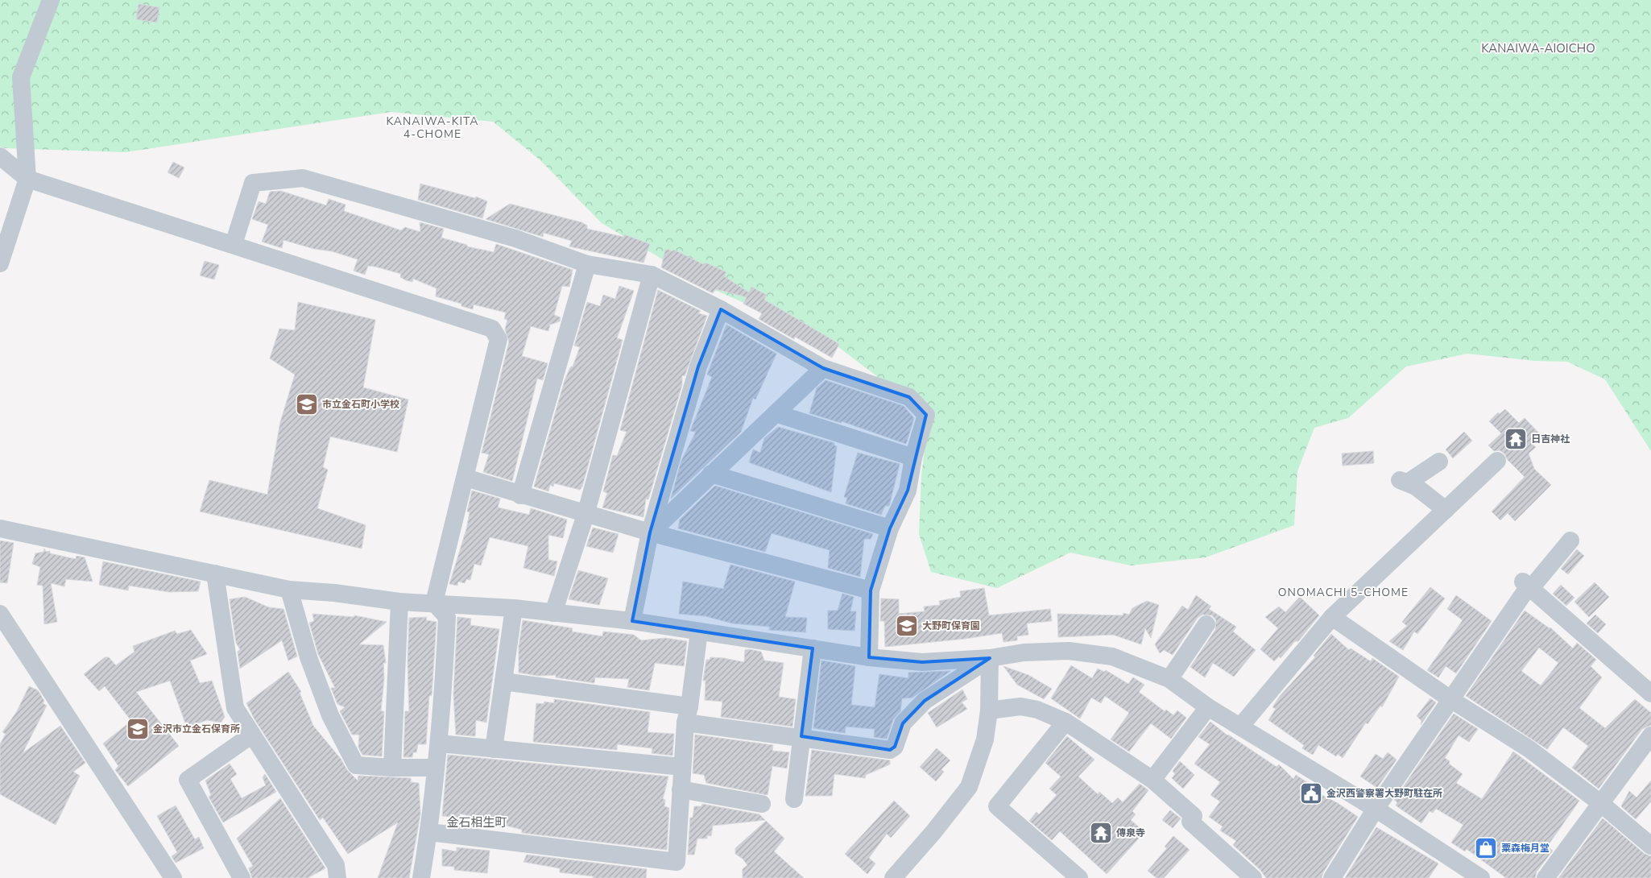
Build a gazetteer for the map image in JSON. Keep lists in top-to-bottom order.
{
  "districts": [
    "KANAIWA-AIOICHO",
    "KANAIWA-KITA 4-CHOME",
    "ONOMACHI 5-CHOME",
    "金石相生町"
  ],
  "places": {
    "school or university": ["市立金石町小学校", "大野町保育園", "金沢市立金石保育所"],
    "temple": ["日吉神社", "傳泉寺"],
    "public building": ["金沢西警察署大野町駐在所"],
    "shop": ["粟森梅月堂"]
  }
}
